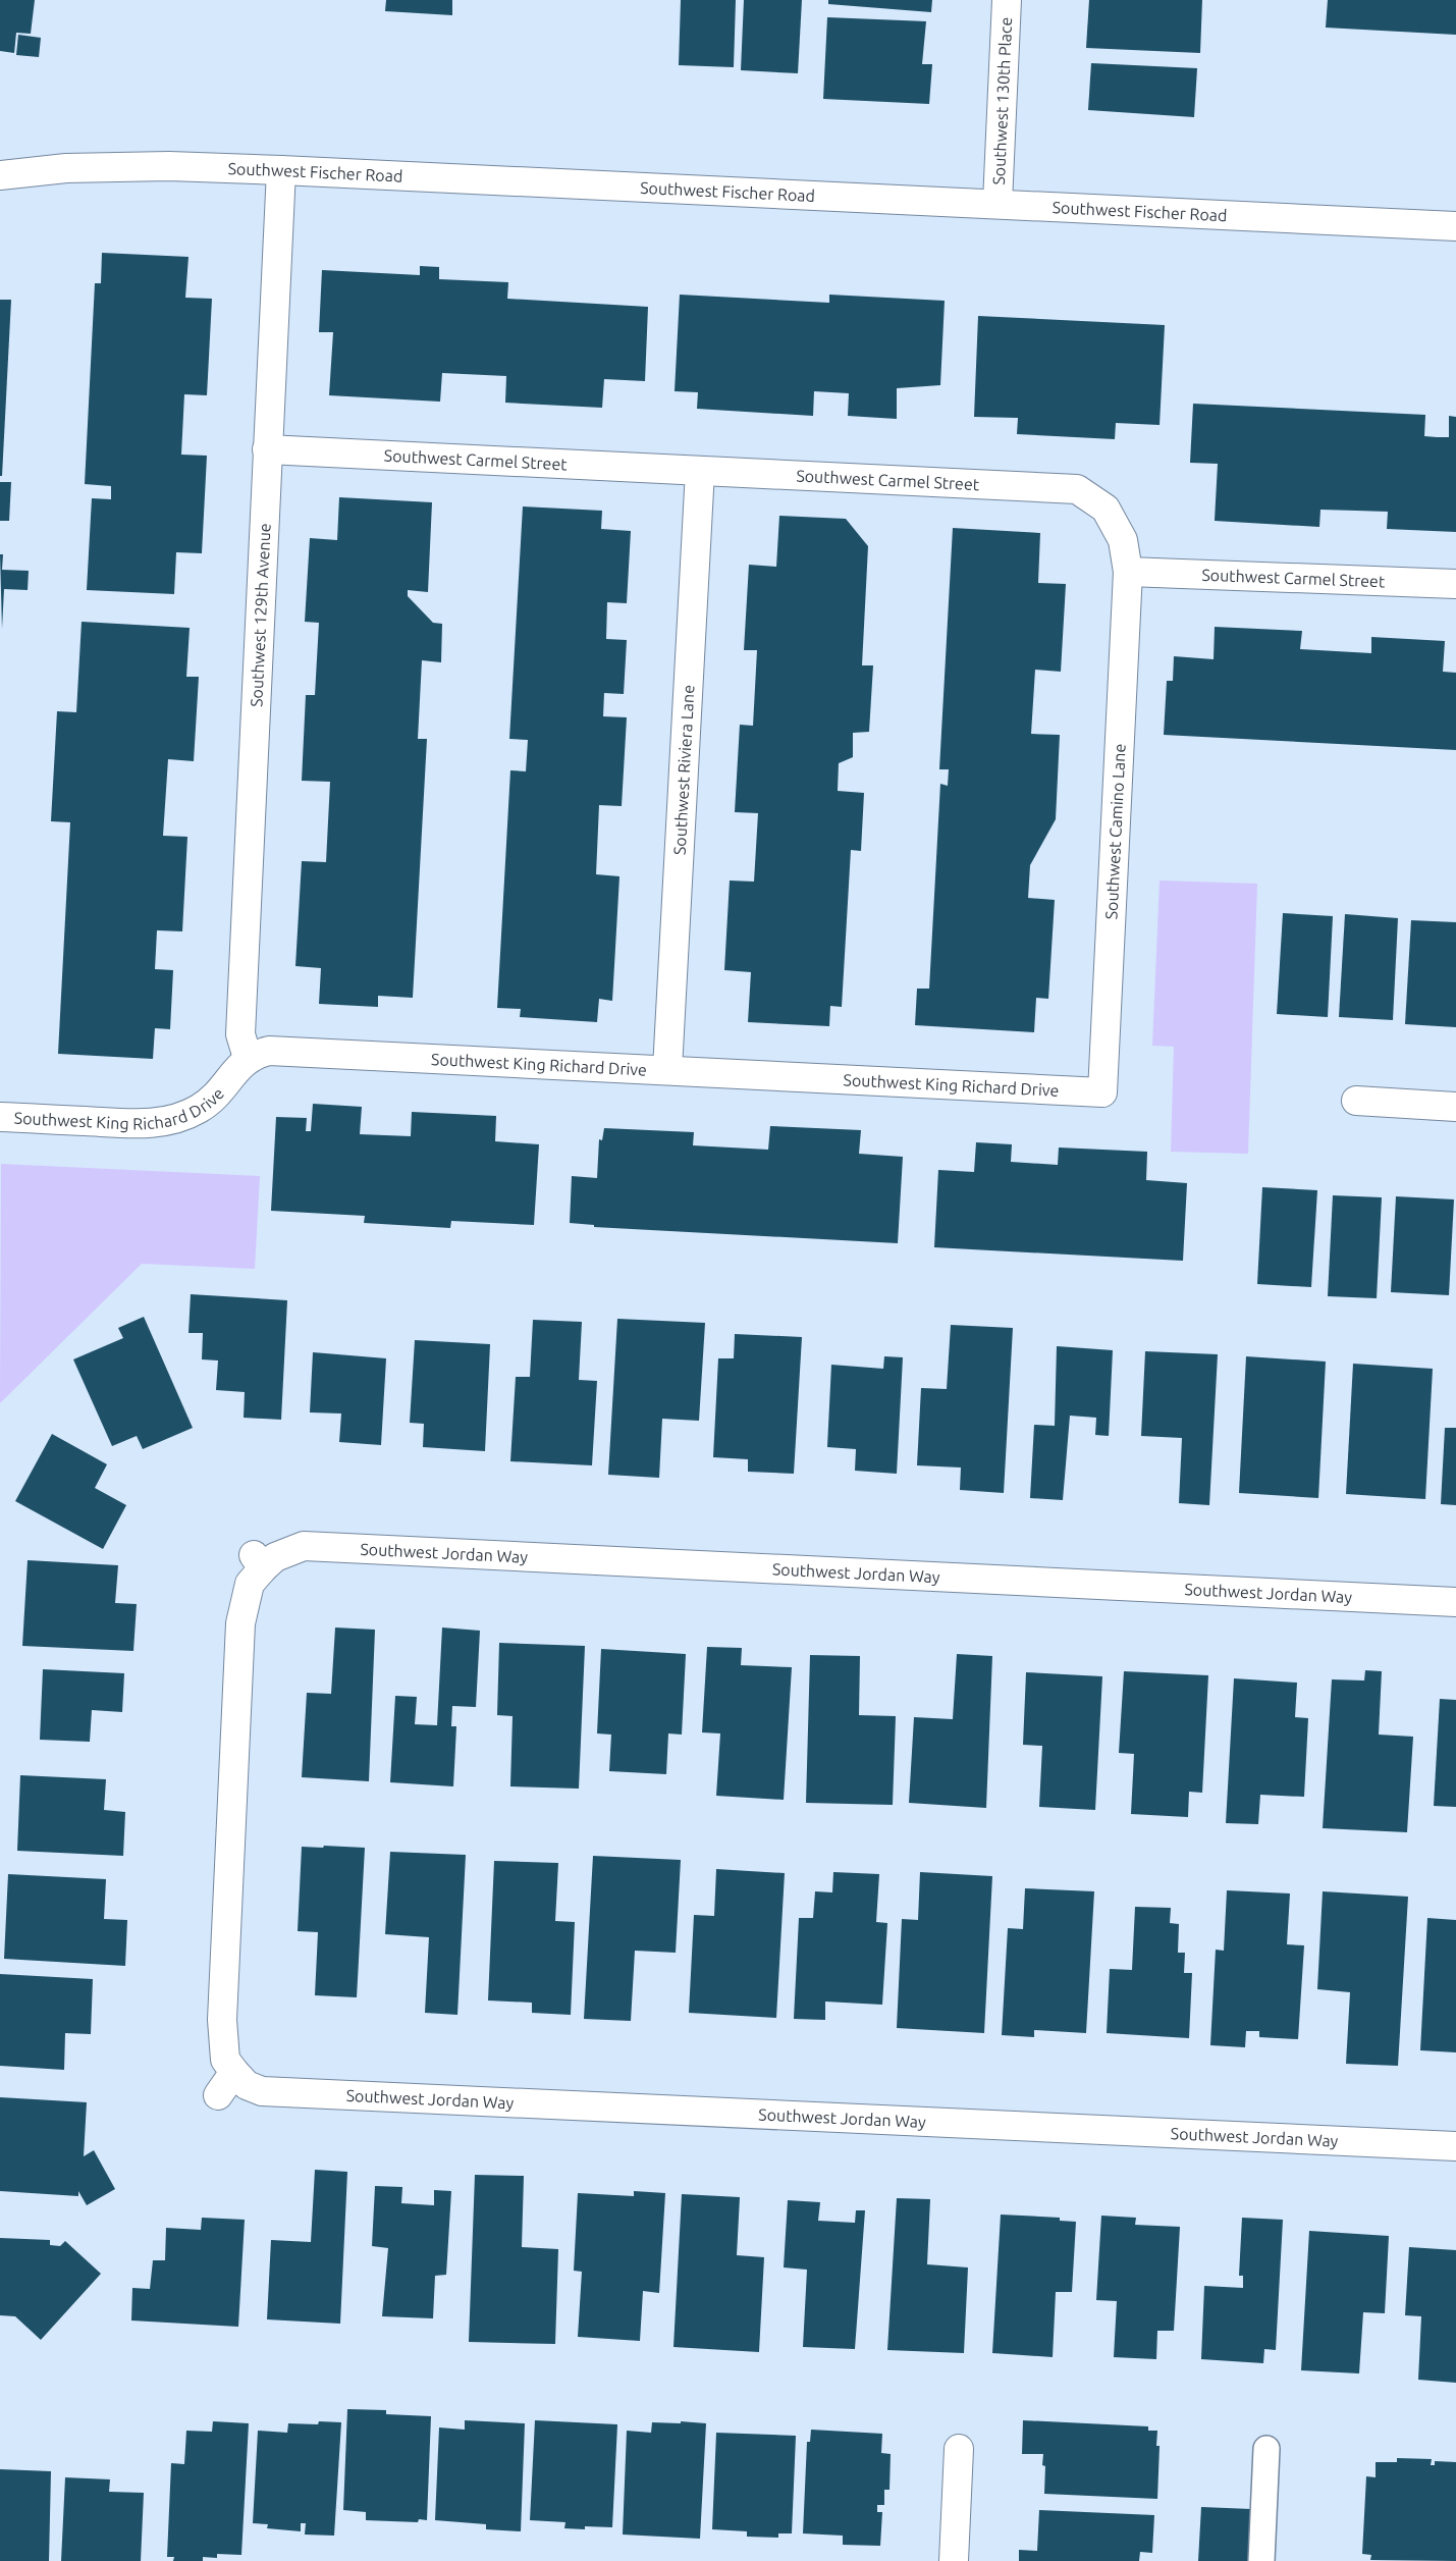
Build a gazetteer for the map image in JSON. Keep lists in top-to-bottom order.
{
  "streets": {
    "street": [
      "Southwest 130th Place",
      "Southwest Fischer Road",
      "Southwest Carmel Street",
      "Southwest 129th Avenue",
      "Southwest Riviera Lane",
      "Southwest Camino Lane",
      "Southwest King Richard Drive",
      "Southwest Jordan Way"
    ]
  },
  "crossings": [
    ["Southwest 130th Place", "Southwest Fischer Road"],
    ["Southwest Fischer Road", "Southwest 129th Avenue"],
    ["Southwest Carmel Street", "Southwest 129th Avenue"],
    ["Southwest Carmel Street", "Southwest Riviera Lane"],
    ["Southwest Carmel Street", "Southwest Camino Lane"],
    ["Southwest 129th Avenue", "Southwest King Richard Drive"],
    ["Southwest Riviera Lane", "Southwest King Richard Drive"],
    ["Southwest Camino Lane", "Southwest King Richard Drive"]
  ]
}
